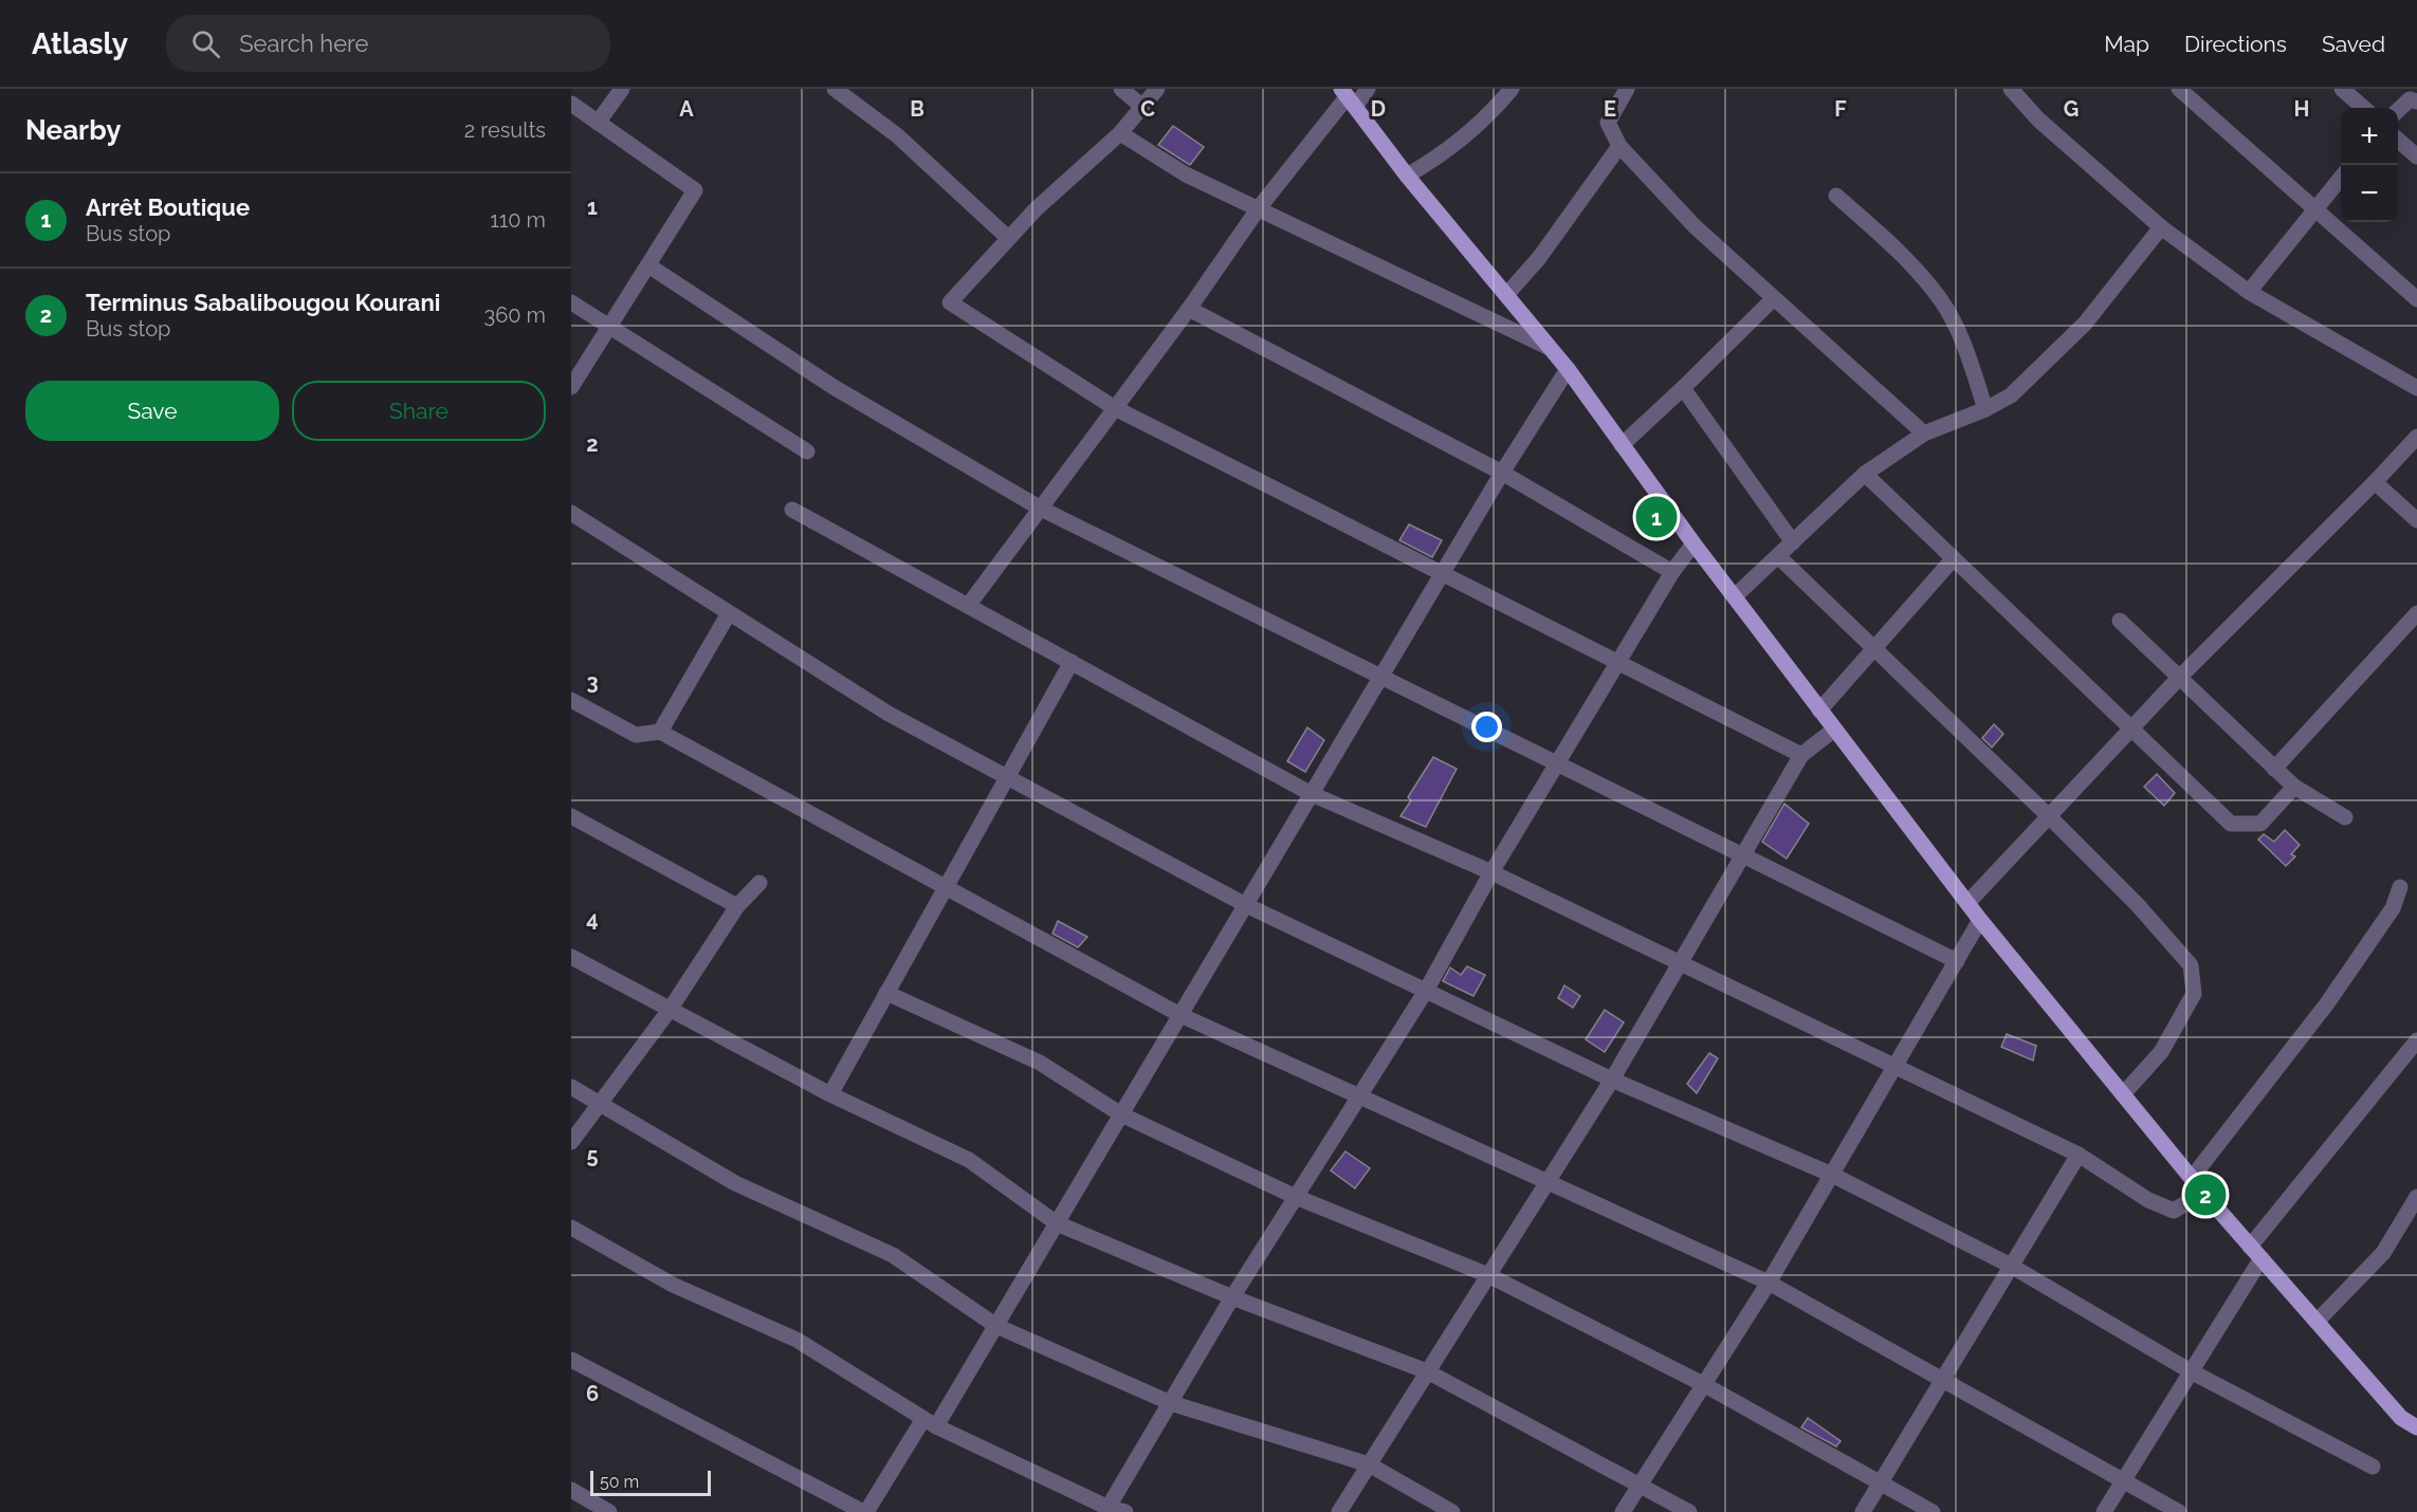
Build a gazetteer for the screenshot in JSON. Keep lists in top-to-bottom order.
{
  "scale_bar": "50 m",
  "page": {
    "header": "Atlasly",
    "search": "Search here",
    "nav": ["Map", "Directions", "Saved"],
    "heading": ["Nearby", "2 results"],
    "map_buttons": ["+", "−"],
    "list": [
      {
        "mark": "1",
        "name": "Arrêt Boutique",
        "note": "Bus stop",
        "value": "110 m"
      },
      {
        "mark": "2",
        "name": "Terminus Sabalibougou Kourani",
        "note": "Bus stop",
        "value": "360 m"
      }
    ],
    "buttons": ["Save", "Share"],
    "pins": ["1", "2"],
    "scale": "50 m"
  },
  "grid": {
    "columns": [
      "A",
      "B",
      "C",
      "D",
      "E",
      "F",
      "G",
      "H"
    ],
    "rows": [
      "1",
      "2",
      "3",
      "4",
      "5",
      "6"
    ]
  }
}
